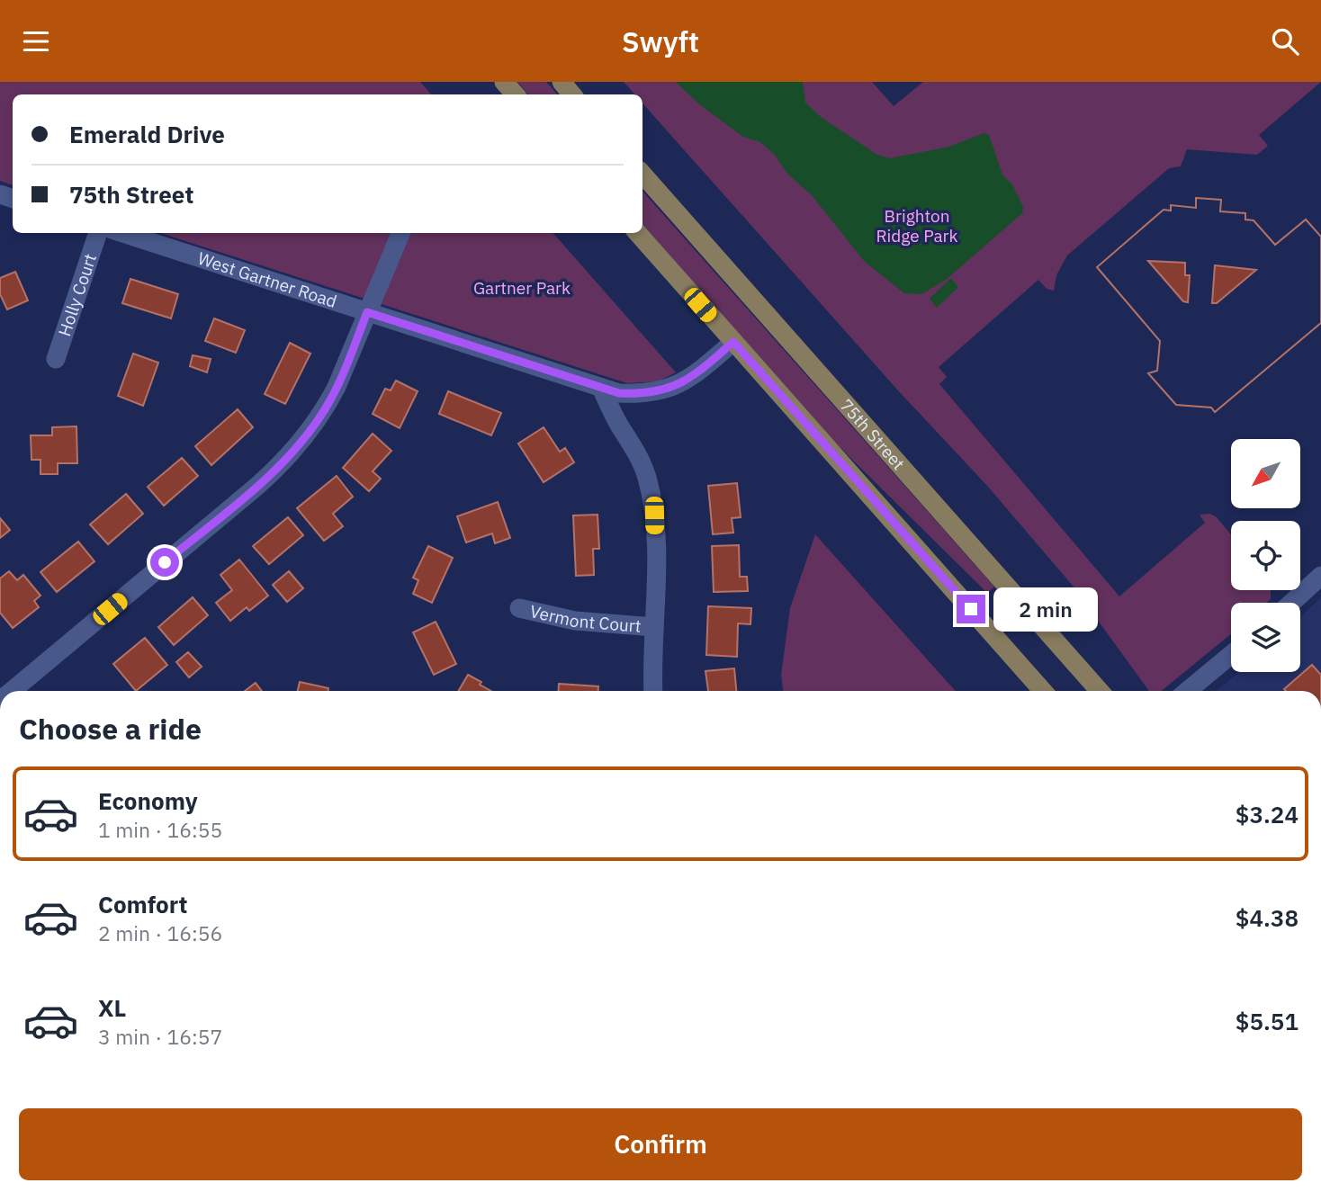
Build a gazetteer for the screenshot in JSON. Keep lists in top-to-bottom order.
{
  "streets": {
    "main road": ["75th Street"],
    "street": ["West Gartner Road", "Holly Court", "Vermont Court"]
  },
  "parks": ["Brighton Ridge Park", "Gartner Park"],
  "north": "bottom left",
  "page": {
    "header": "Swyft",
    "banner": ["Emerald Drive", "75th Street"],
    "bubble": "2 min",
    "heading": "Choose a ride",
    "list": [
      {
        "name": "Economy",
        "note": "1 min · 16:55",
        "value": "$3.24"
      },
      {
        "name": "Comfort",
        "note": "2 min · 16:56",
        "value": "$4.38"
      },
      {
        "name": "XL",
        "note": "3 min · 16:57",
        "value": "$5.51"
      }
    ],
    "buttons": "Confirm"
  }
}
